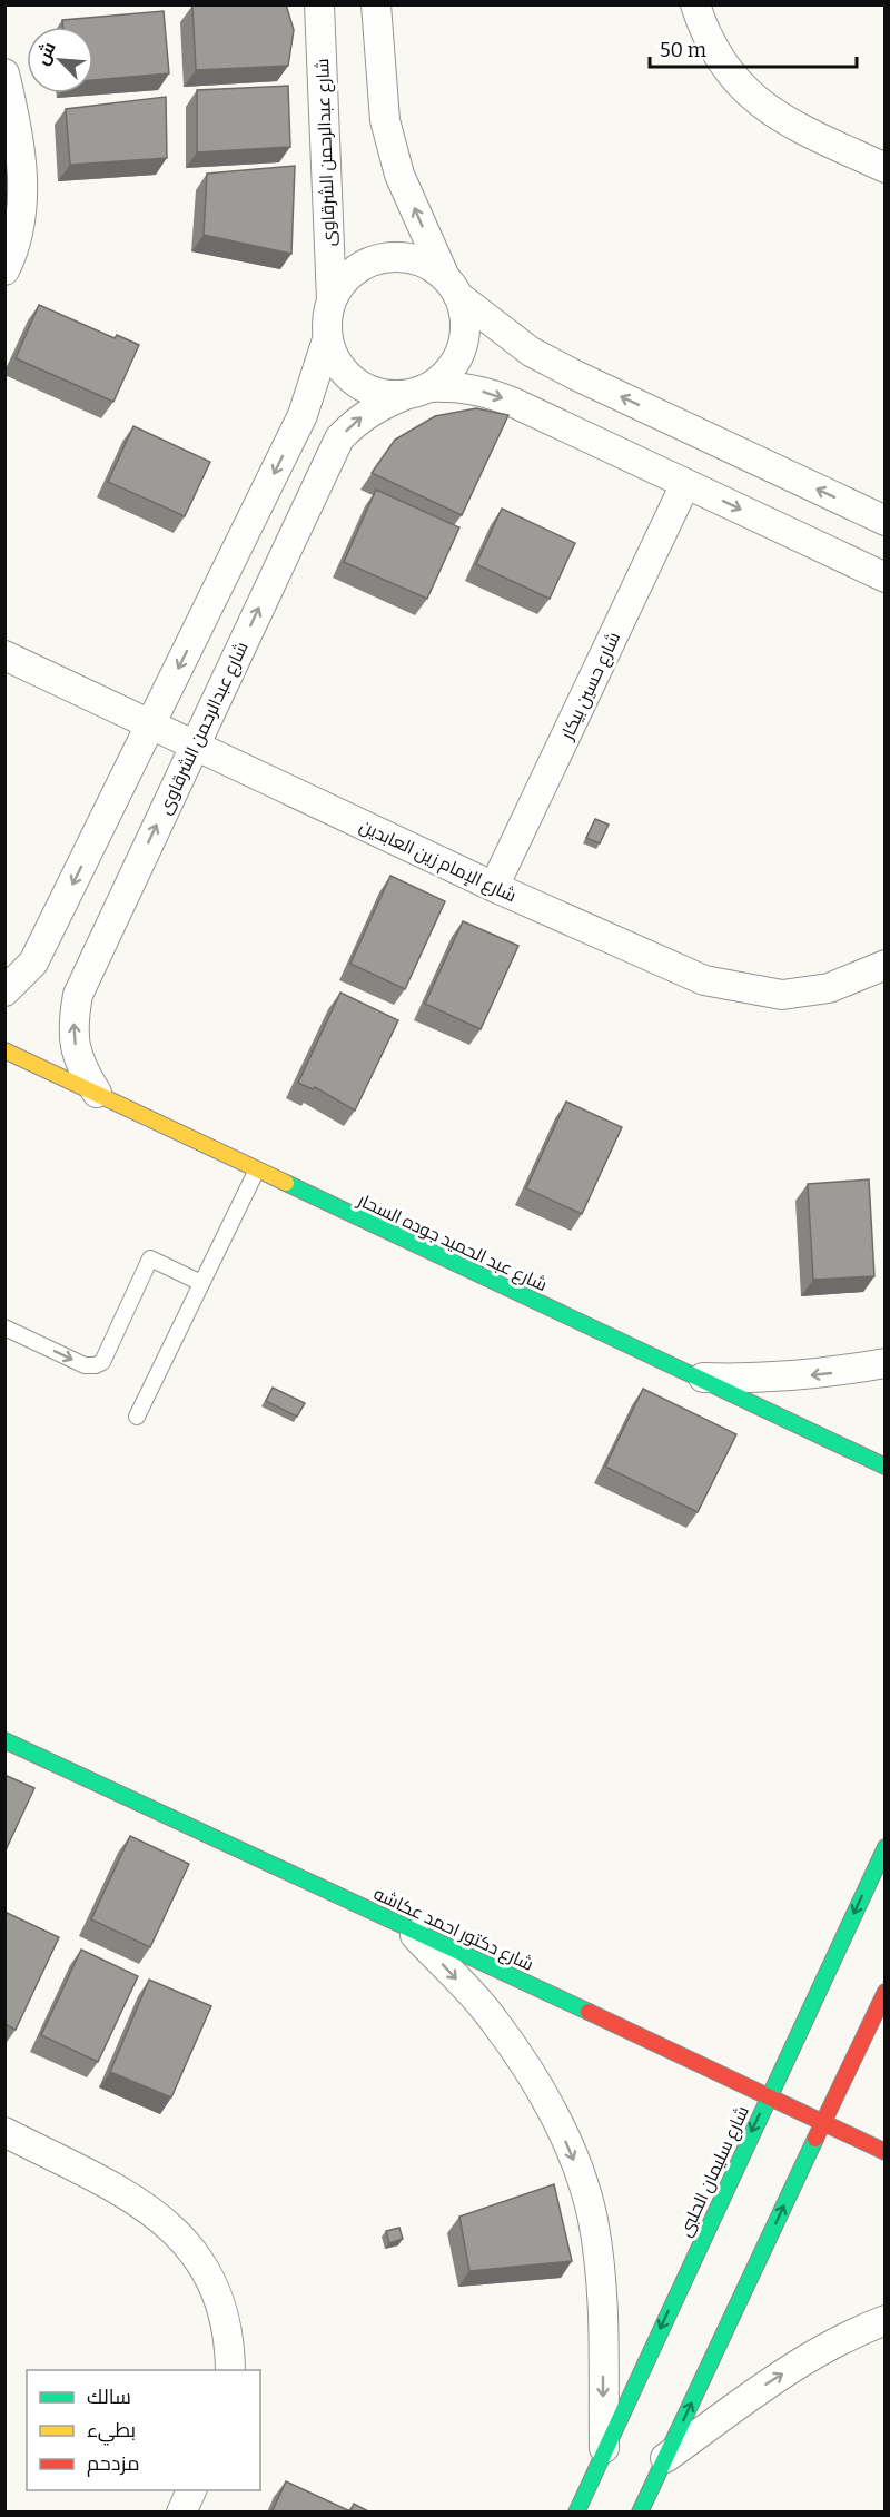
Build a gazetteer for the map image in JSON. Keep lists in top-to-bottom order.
{
  "streets": {
    "street": [
      "شارع عبدالرحمن الشرقاوى",
      "شارع حسين بيكار",
      "شارع الإمام زين العابدين",
      "شارع عبد الحميد جوده السحار",
      "شارع دكتور احمد عكاشه",
      "شارع سليمان الحلبى"
    ]
  },
  "crossings": [
    ["شارع عبدالرحمن الشرقاوى", "شارع الإمام زين العابدين"],
    ["شارع عبدالرحمن الشرقاوى", "شارع عبد الحميد جوده السحار"],
    ["شارع حسين بيكار", "شارع الإمام زين العابدين"],
    ["شارع دكتور احمد عكاشه", "شارع سليمان الحلبى"]
  ],
  "legend": ["سالك", "بطيء", "مزدحم"],
  "scale_bar": "50 m",
  "north": "top left"
}
